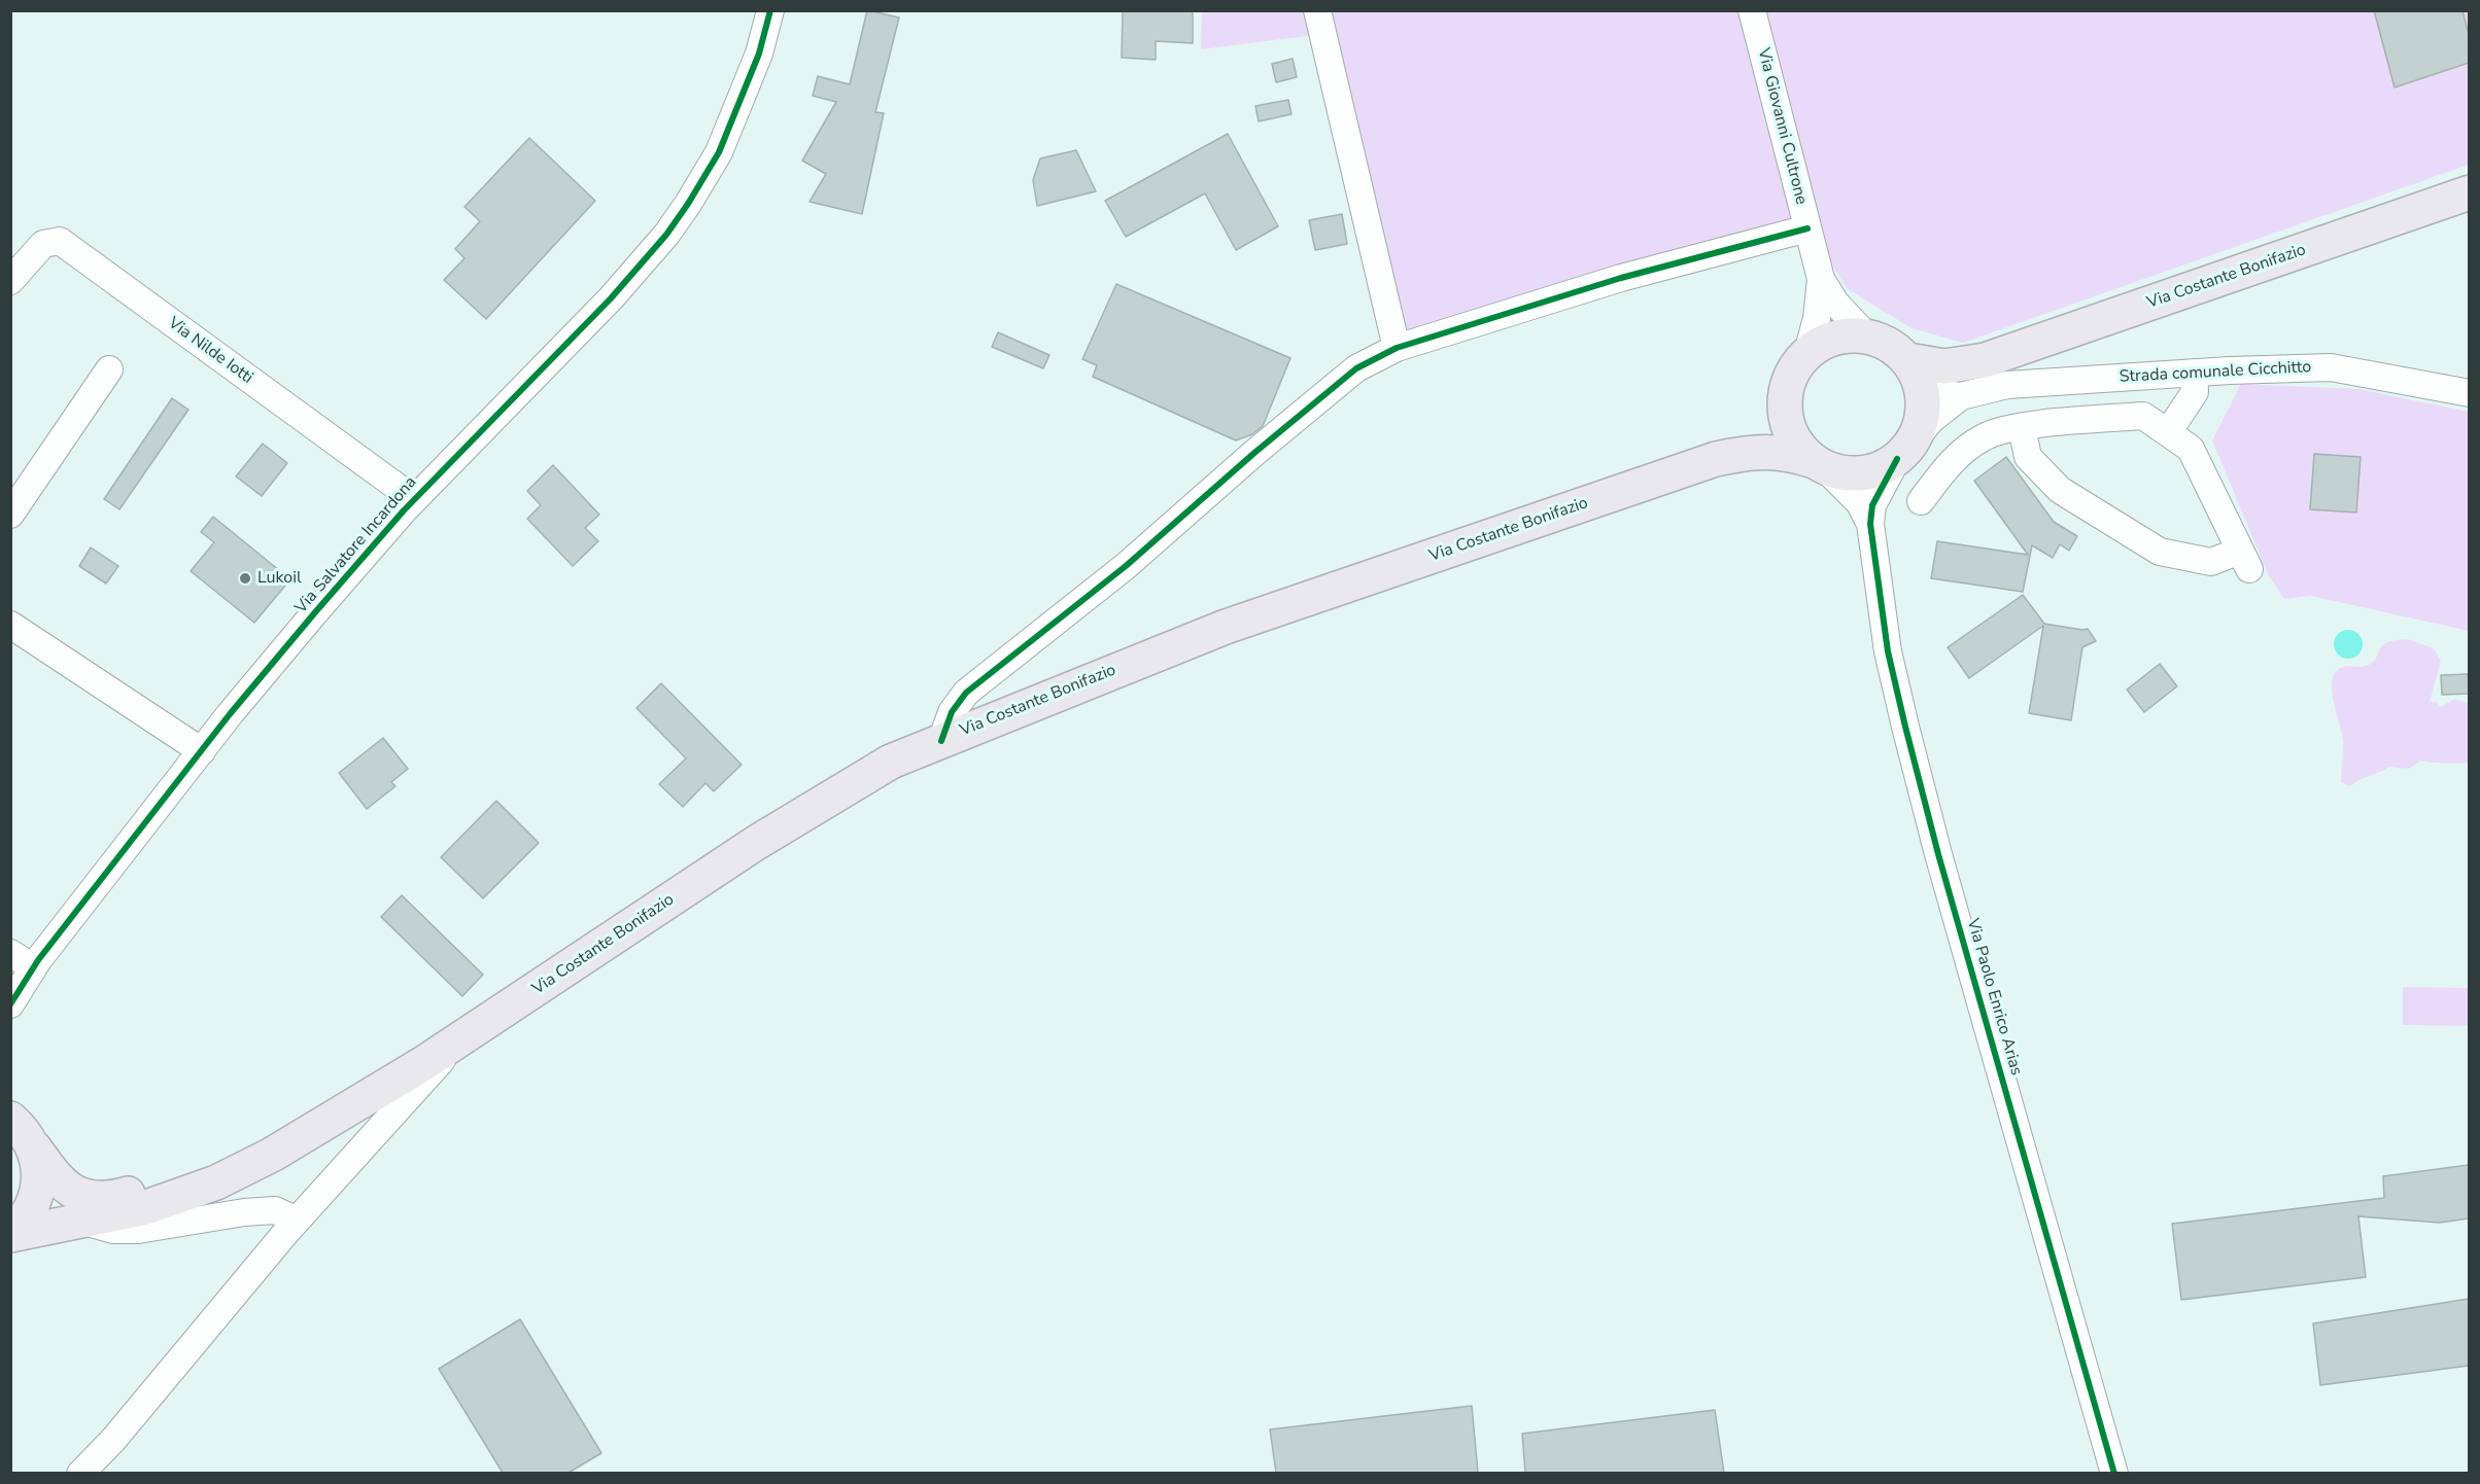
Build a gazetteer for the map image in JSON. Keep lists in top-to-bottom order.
{
  "streets": {
    "main road": ["Via Costante Bonifazio"],
    "street": [
      "Via Giovanni Cultrone",
      "Via Nilde Iotti",
      "Strada comunale Cicchitto",
      "Via Salvatore Incardona",
      "Via Paolo Enrico Arias"
    ]
  },
  "crossings": [
    ["Via Nilde Iotti", "Via Salvatore Incardona"]
  ],
  "places": ["Lukoil"]
}
